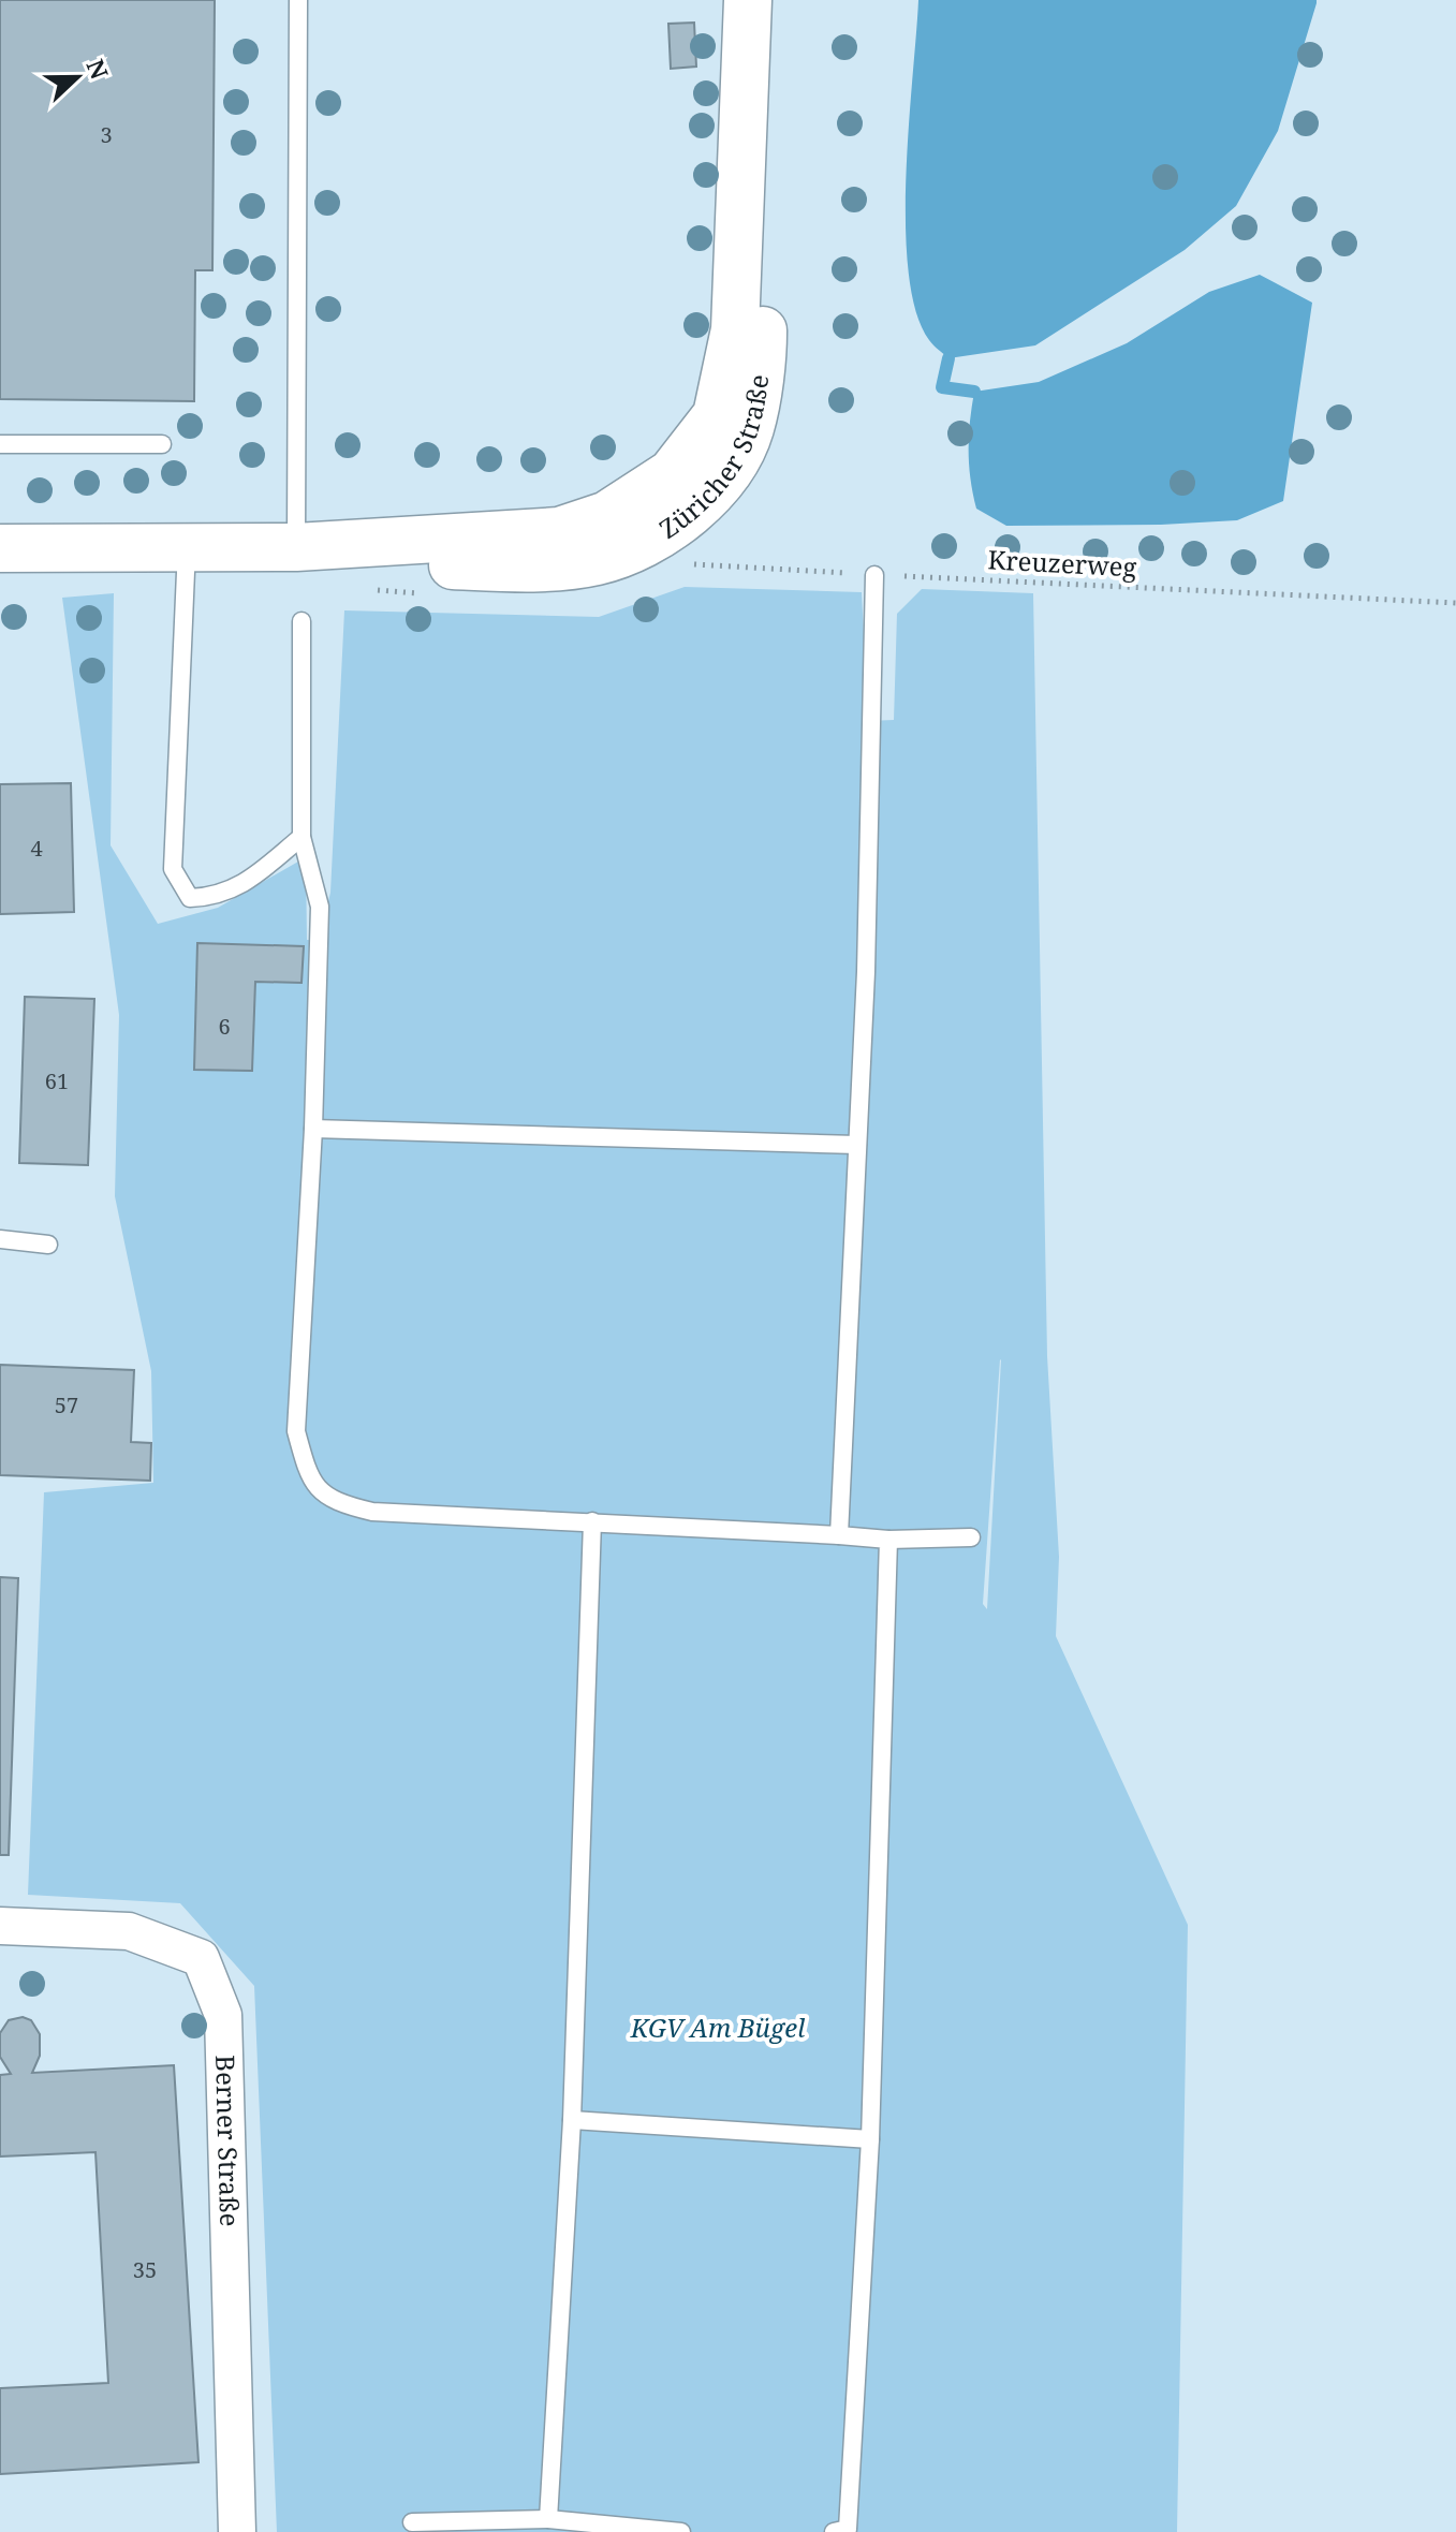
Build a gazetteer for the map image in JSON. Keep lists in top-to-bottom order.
{
  "streets": {
    "street": ["Züricher Straße", "Berner Straße"],
    "path": ["Kreuzerweg"]
  },
  "parks": ["KGV Am Bügel"],
  "house_numbers": [
    "3",
    "4",
    "6",
    "61",
    "57",
    "35"
  ],
  "north": "right"
}
